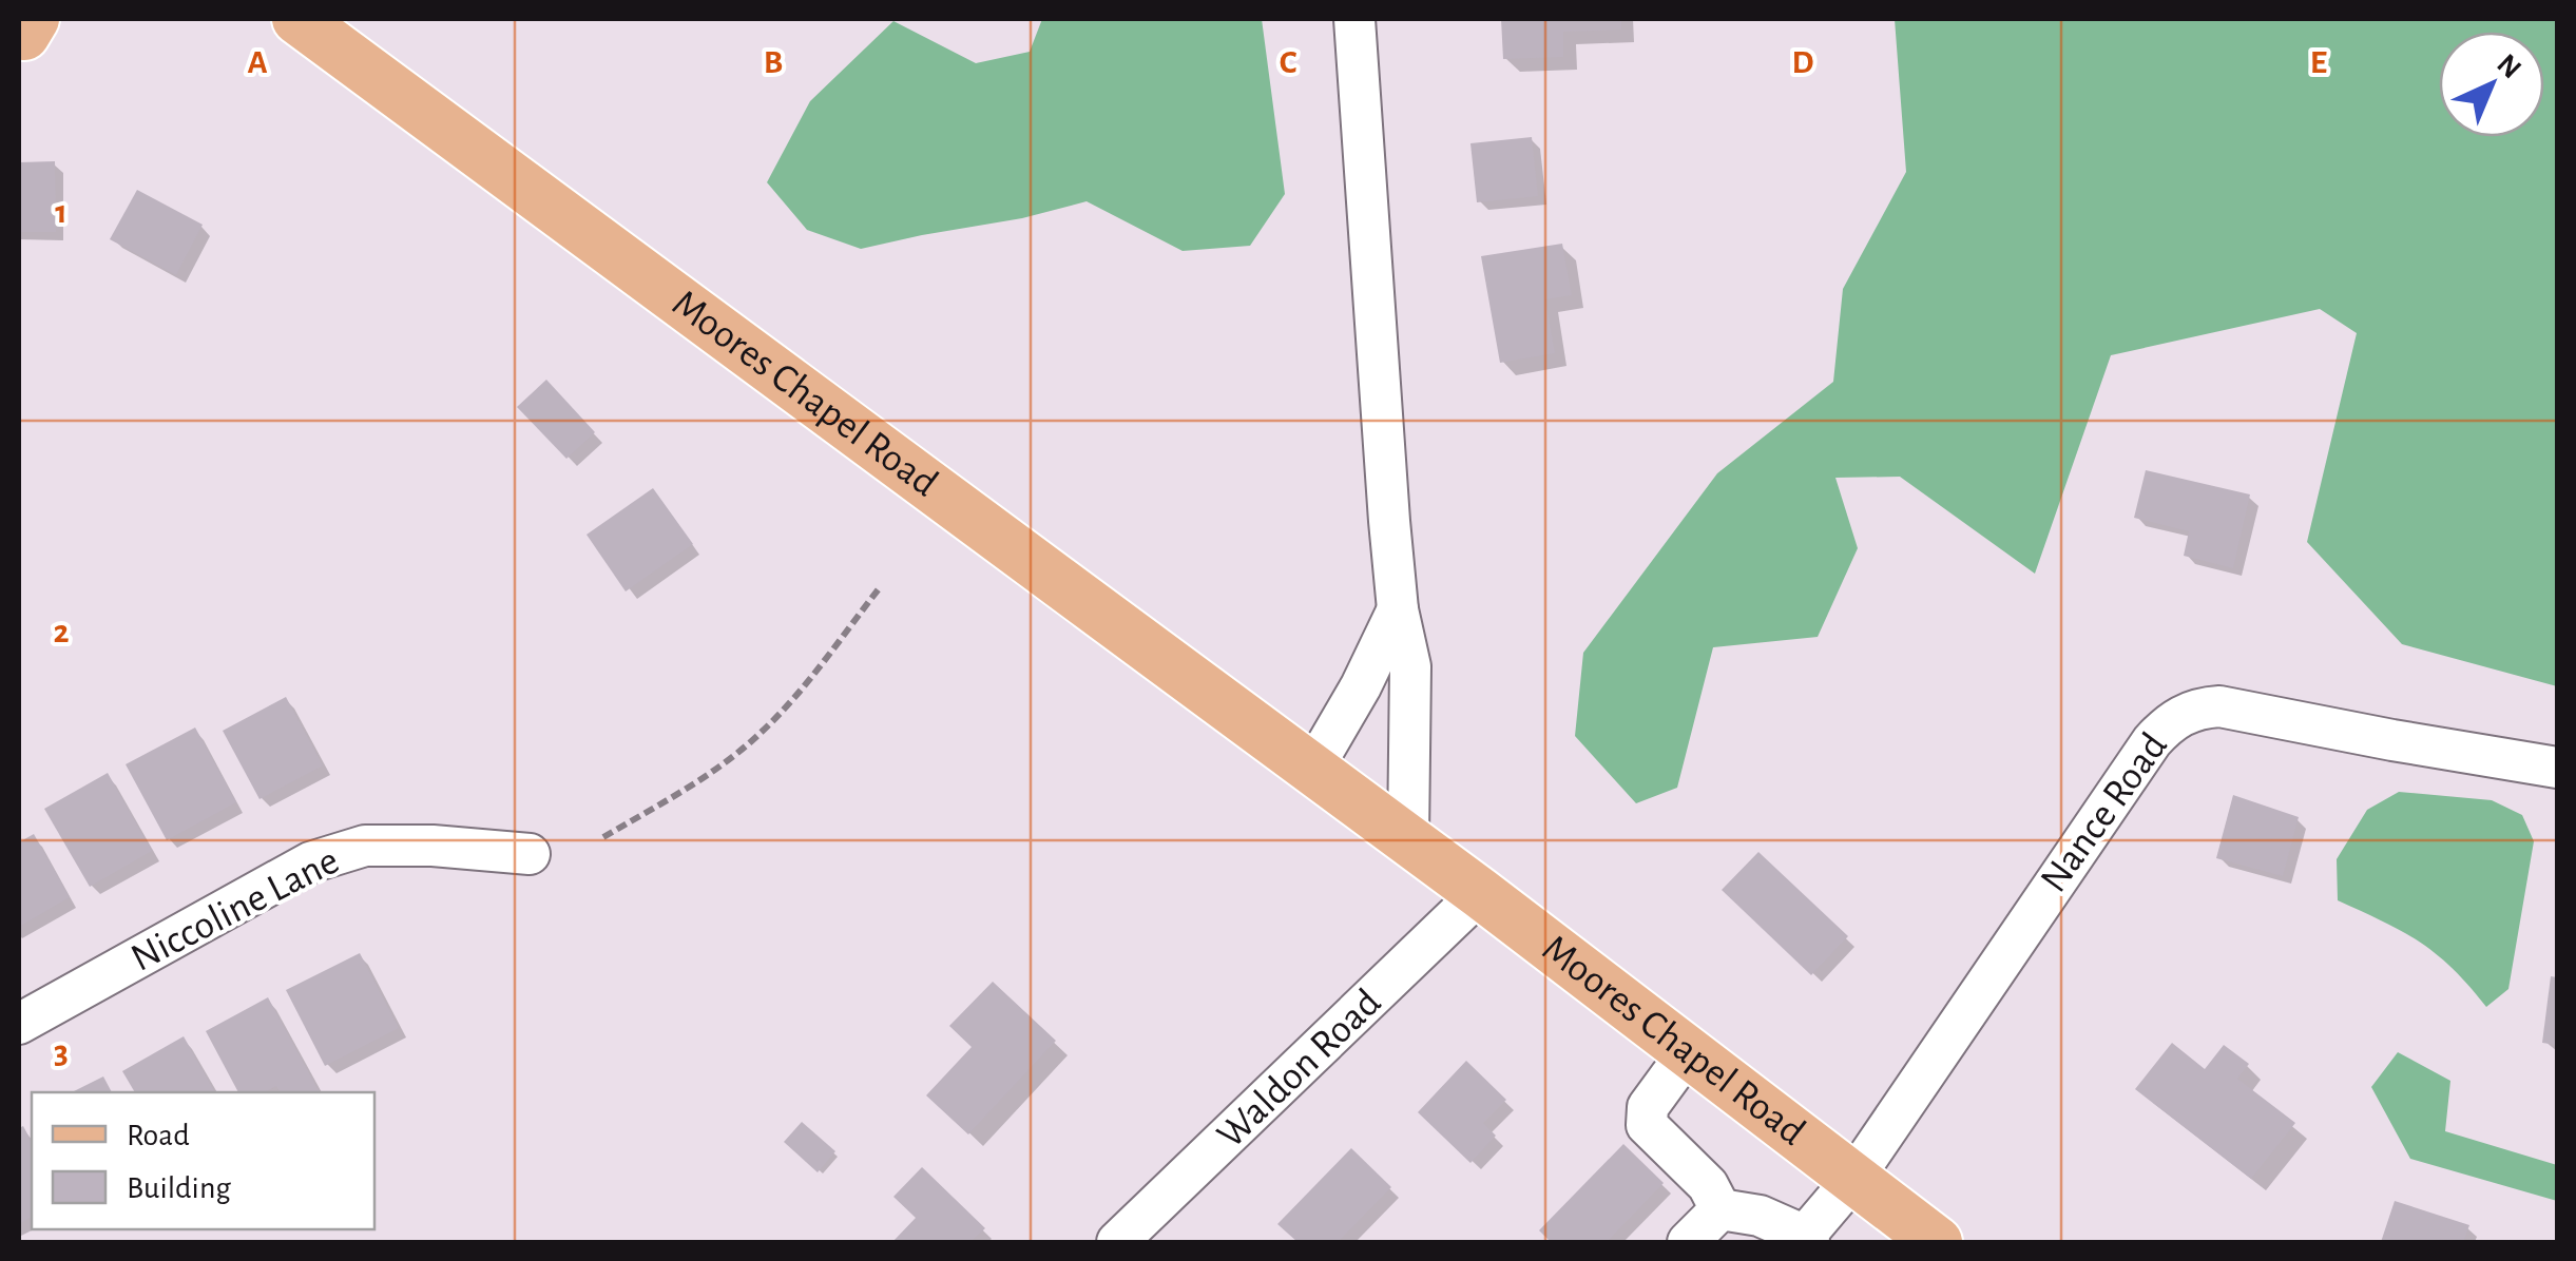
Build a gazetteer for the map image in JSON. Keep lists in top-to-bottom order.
{
  "streets": {
    "main road": ["Moores Chapel Road"],
    "street": ["Nance Road", "Niccoline Lane", "Waldon Road"]
  },
  "crossings": [
    ["Moores Chapel Road", "Nance Road"],
    ["Moores Chapel Road", "Waldon Road"]
  ],
  "legend": ["Road", "Building"],
  "north": "top right",
  "grid": {
    "columns": [
      "A",
      "B",
      "C",
      "D",
      "E"
    ],
    "rows": ["1", "2", "3"]
  }
}
